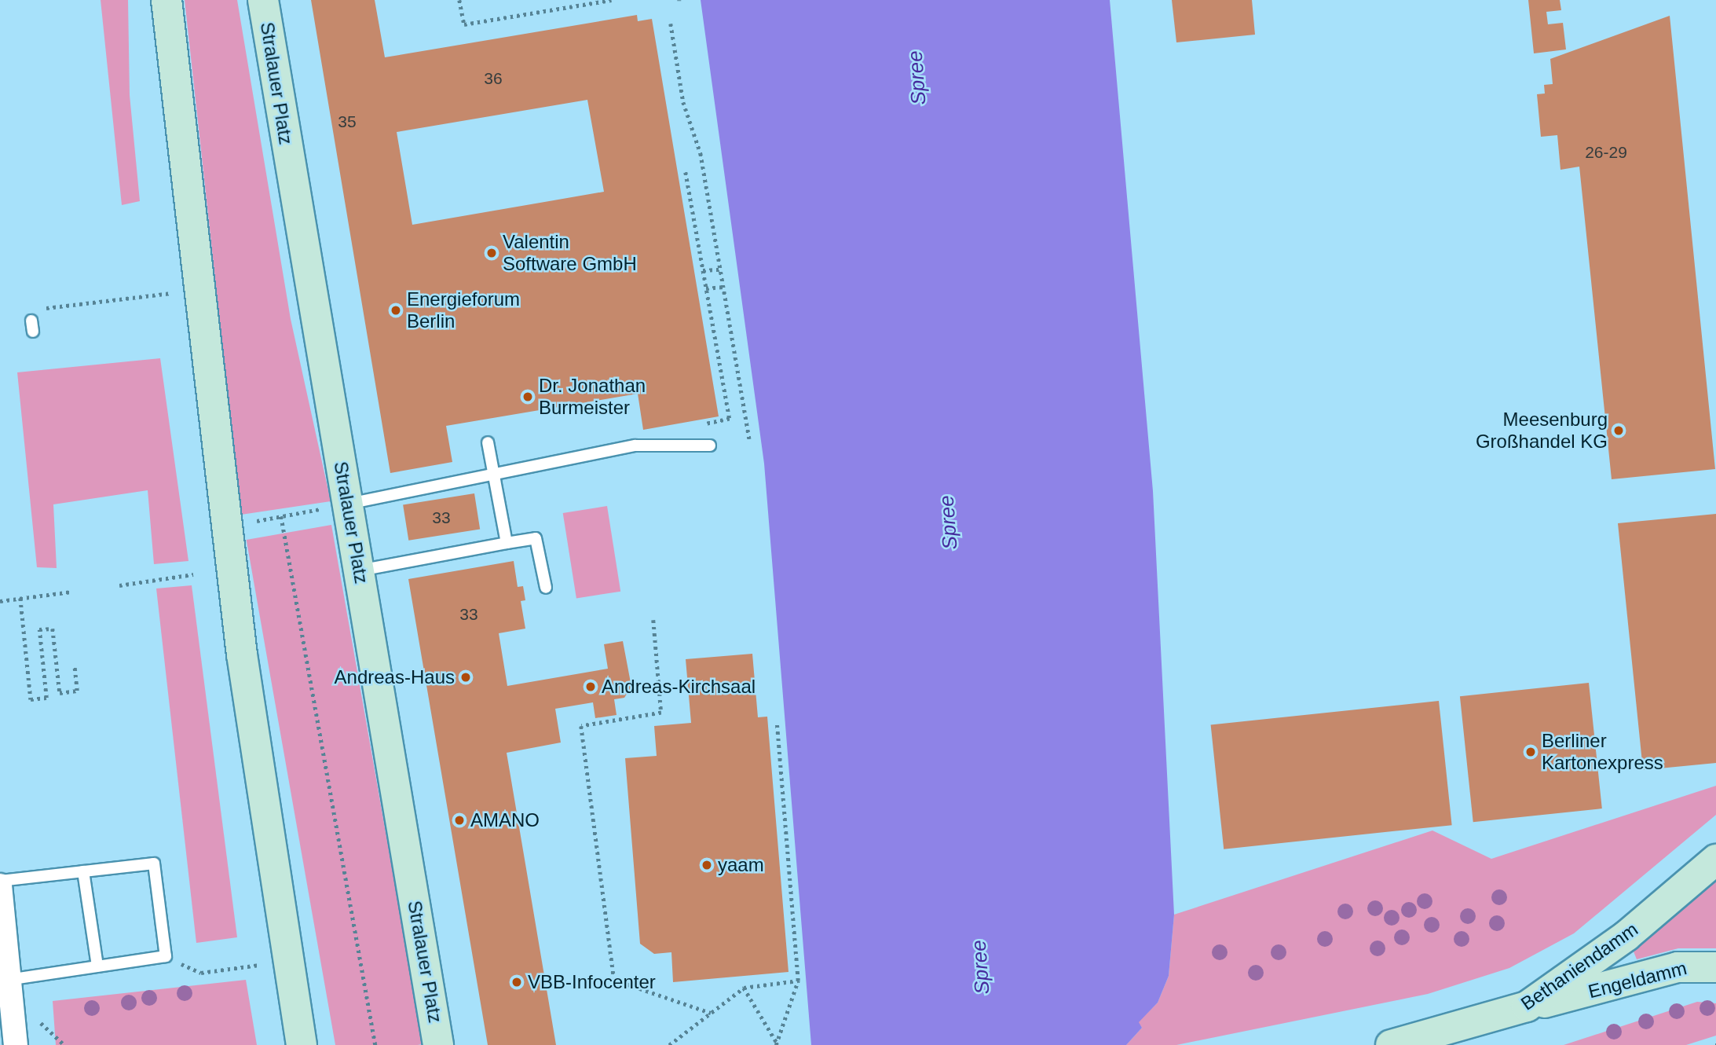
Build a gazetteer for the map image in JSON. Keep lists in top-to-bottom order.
{
  "streets": {
    "main road": ["Stralauer Platz", "Bethaniendamm", "Engeldamm"]
  },
  "crossings": [
    ["Bethaniendamm", "Engeldamm"]
  ],
  "water": ["Spree"],
  "places": [
    "Valentin Software GmbH",
    "Energieforum Berlin",
    "Dr. Jonathan Burmeister",
    "Meesenburg Großhandel KG",
    "Andreas-Haus",
    "Andreas-Kirchsaal",
    "Berliner Kartonexpress",
    "AMANO",
    "yaam",
    "VBB-Infocenter"
  ],
  "house_numbers": [
    "36",
    "35",
    "26-29",
    "33",
    "33"
  ]
}
